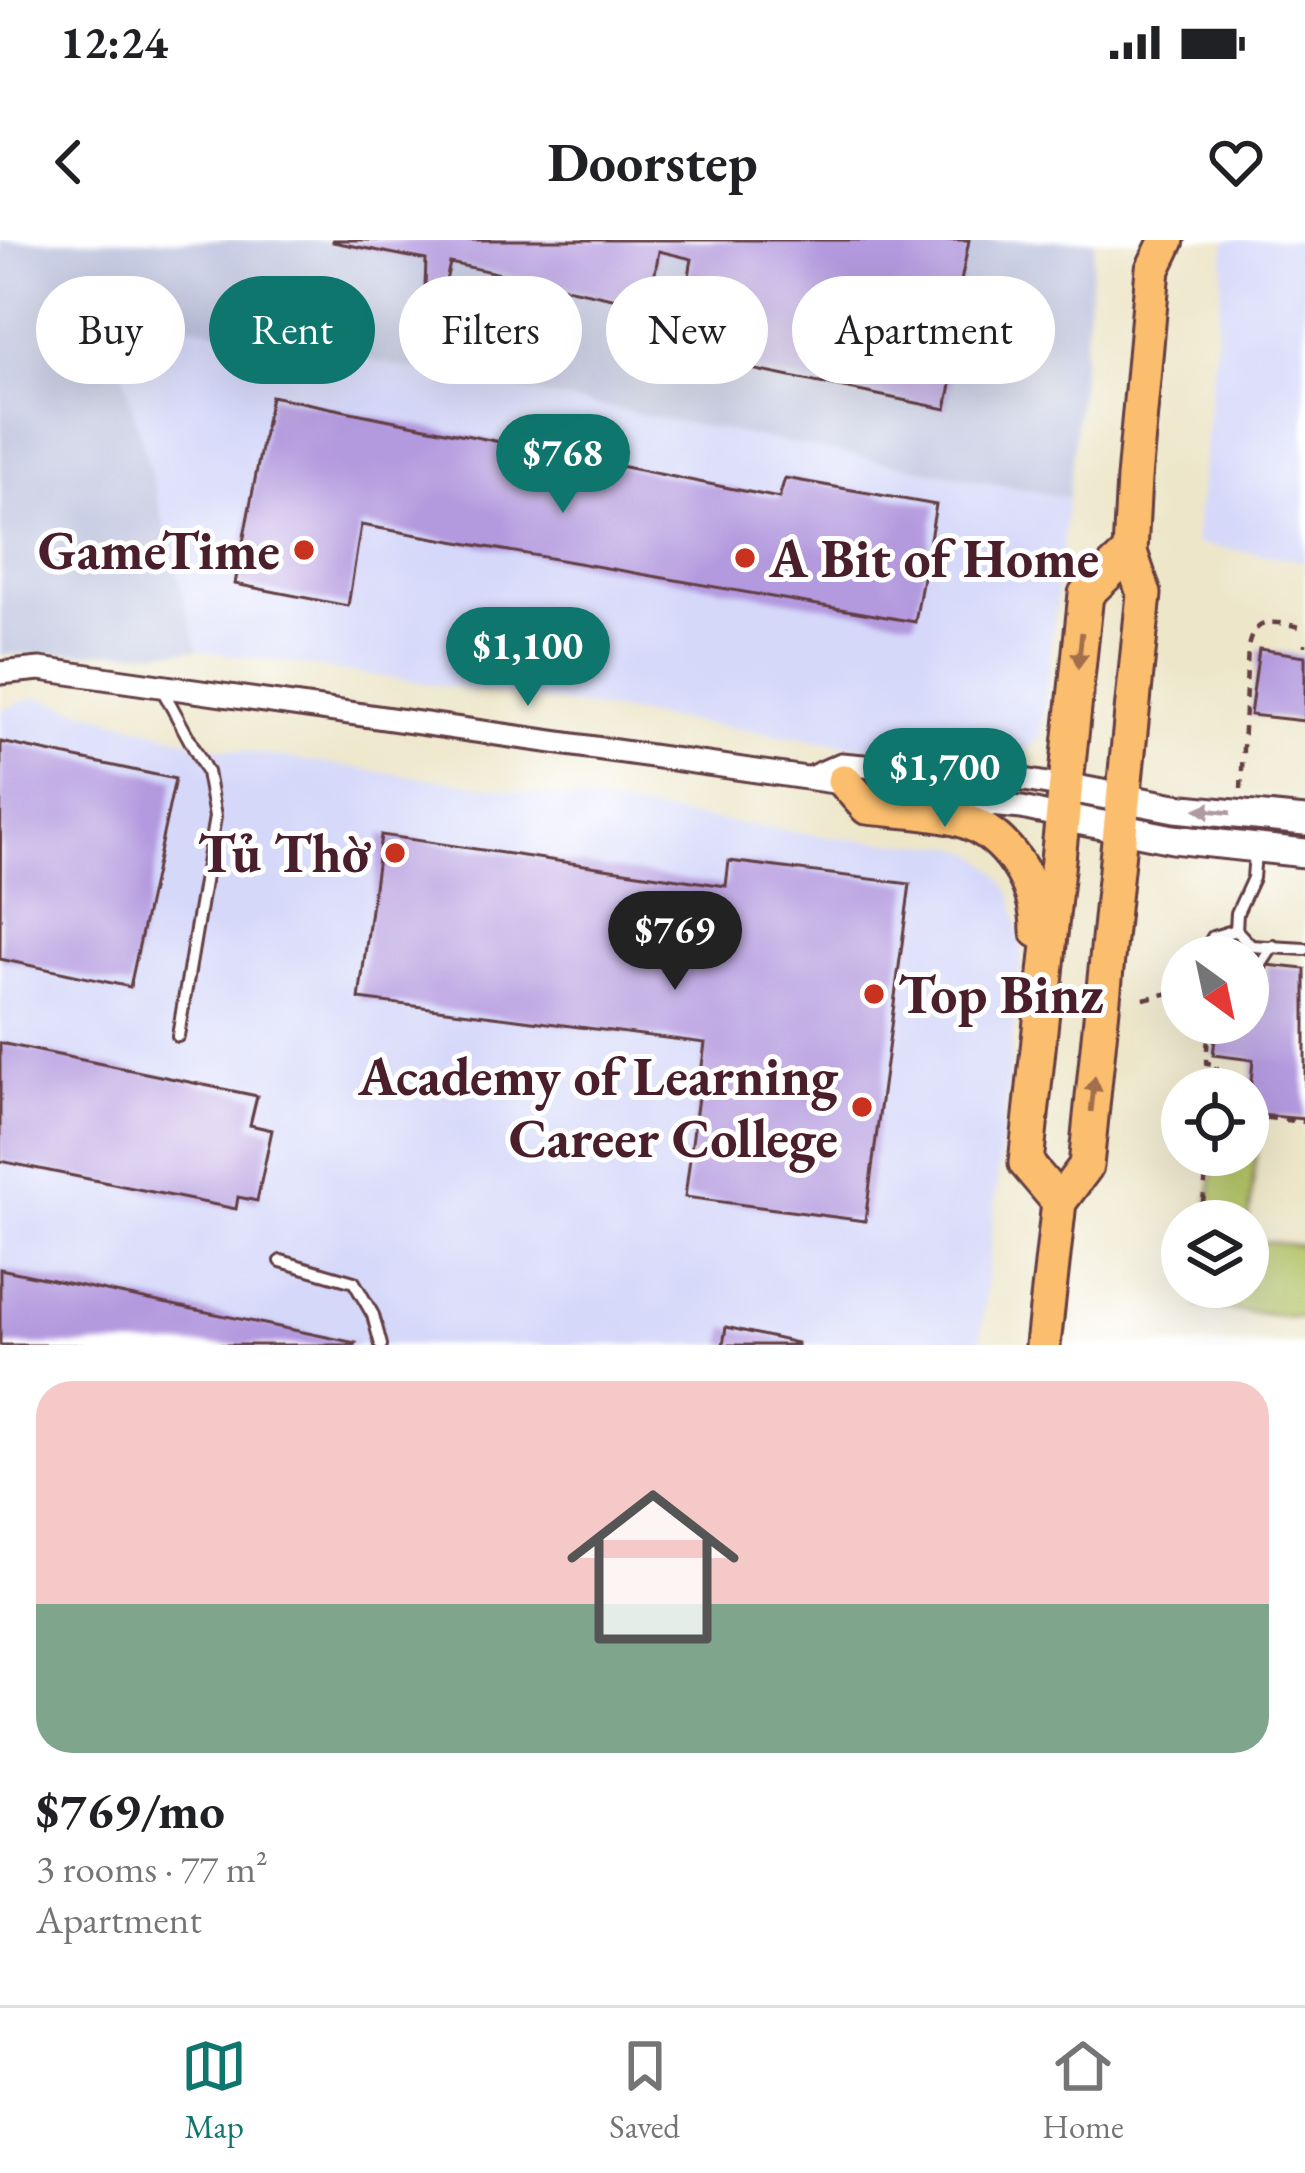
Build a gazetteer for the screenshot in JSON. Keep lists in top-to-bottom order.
{
  "places": [
    "GameTime",
    "A Bit of Home",
    "Tủ Thờ",
    "Top Binz",
    "Academy of Learning Career College"
  ],
  "north": "bottom right",
  "page": {
    "status": "12:24",
    "header": "Doorstep",
    "chip": [
      "Buy",
      "Rent",
      "Filters",
      "New",
      "Apartment"
    ],
    "price": [
      "$768",
      "$1,100",
      "$1,700",
      "$769"
    ],
    "list": [
      {
        "name": "$769/mo",
        "note": "3 rooms · 77 m² · Apartment"
      }
    ],
    "tabs": ["Map", "Saved", "Home"]
  }
}
